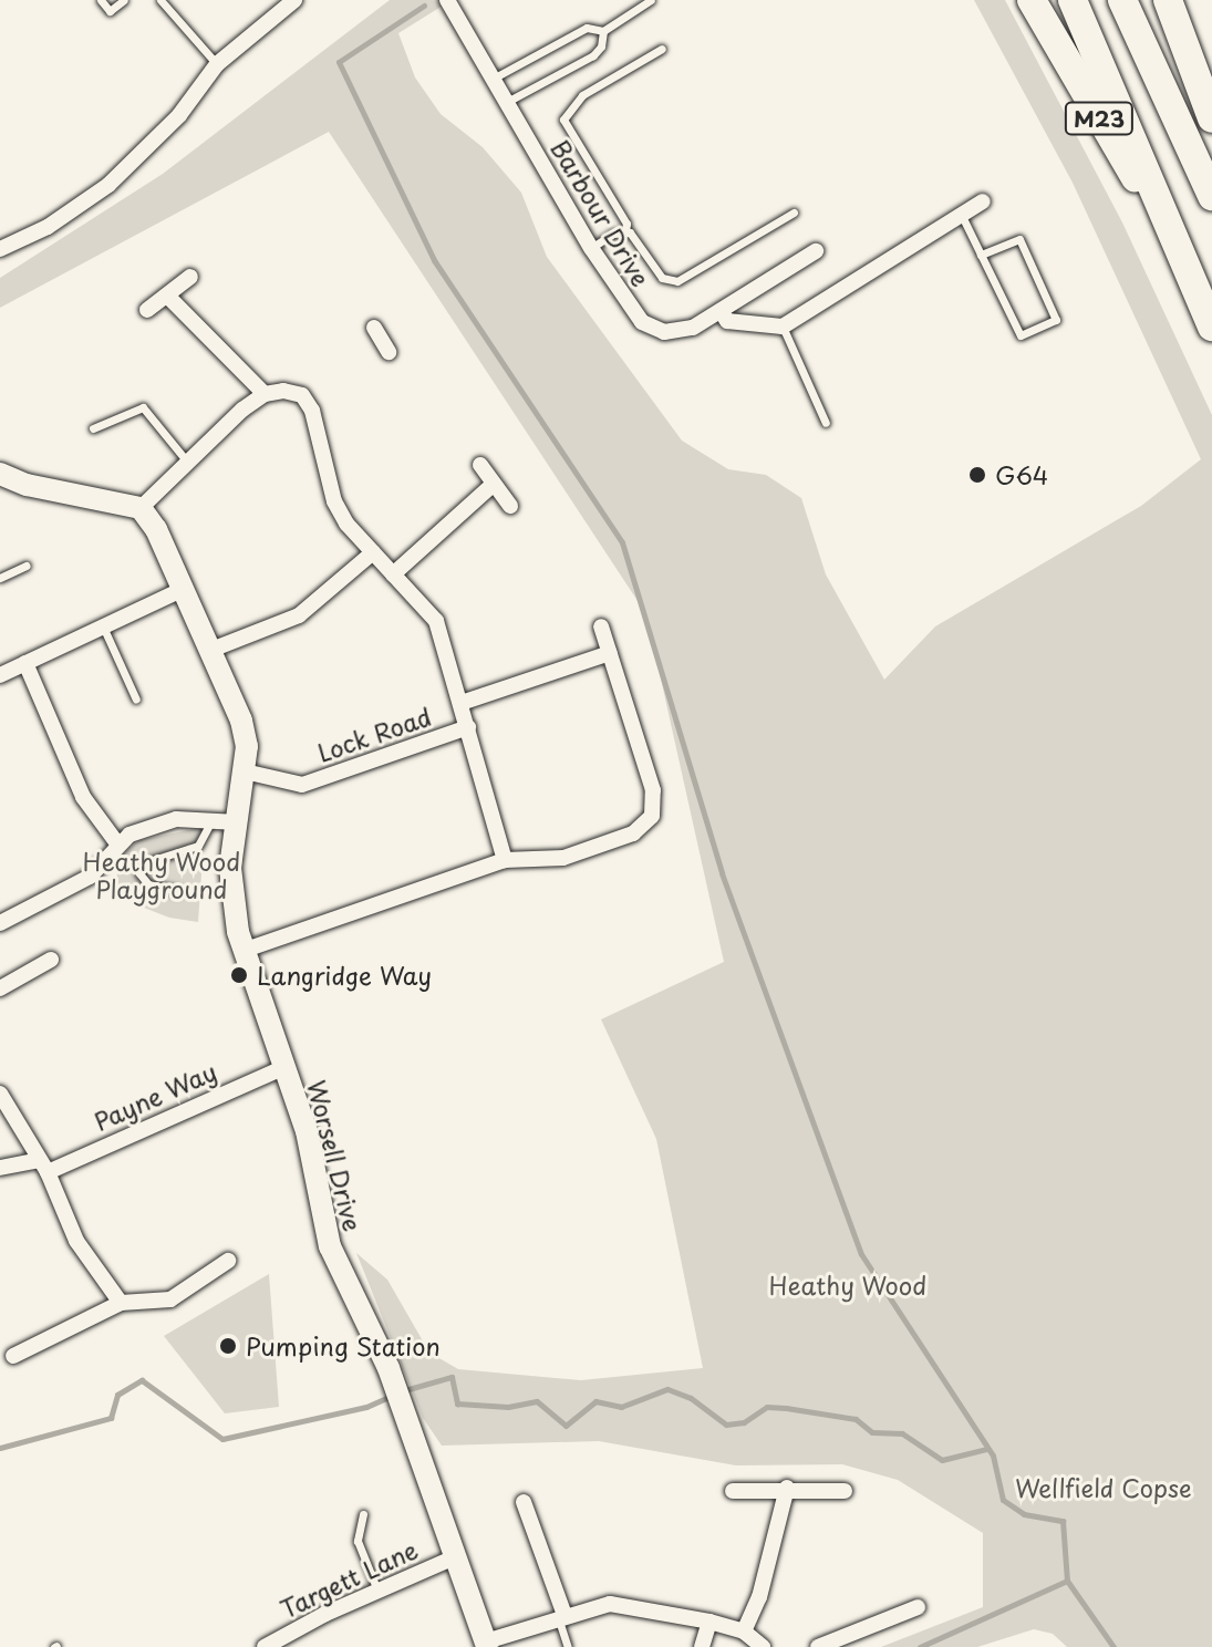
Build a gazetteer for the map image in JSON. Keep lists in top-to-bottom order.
{
  "streets": {
    "highway": ["M23"],
    "street": [
      "Barbour Drive",
      "Lock Road",
      "Payne Way",
      "Worsell Drive",
      "Targett Lane"
    ]
  },
  "crossings": [
    ["Lock Road", "Worsell Drive"],
    ["Payne Way", "Worsell Drive"],
    ["Worsell Drive", "Targett Lane"]
  ],
  "parks": ["Heathy Wood Playground", "Heathy Wood", "Wellfield Copse"],
  "places": ["G64", "Langridge Way", "Pumping Station"]
}
